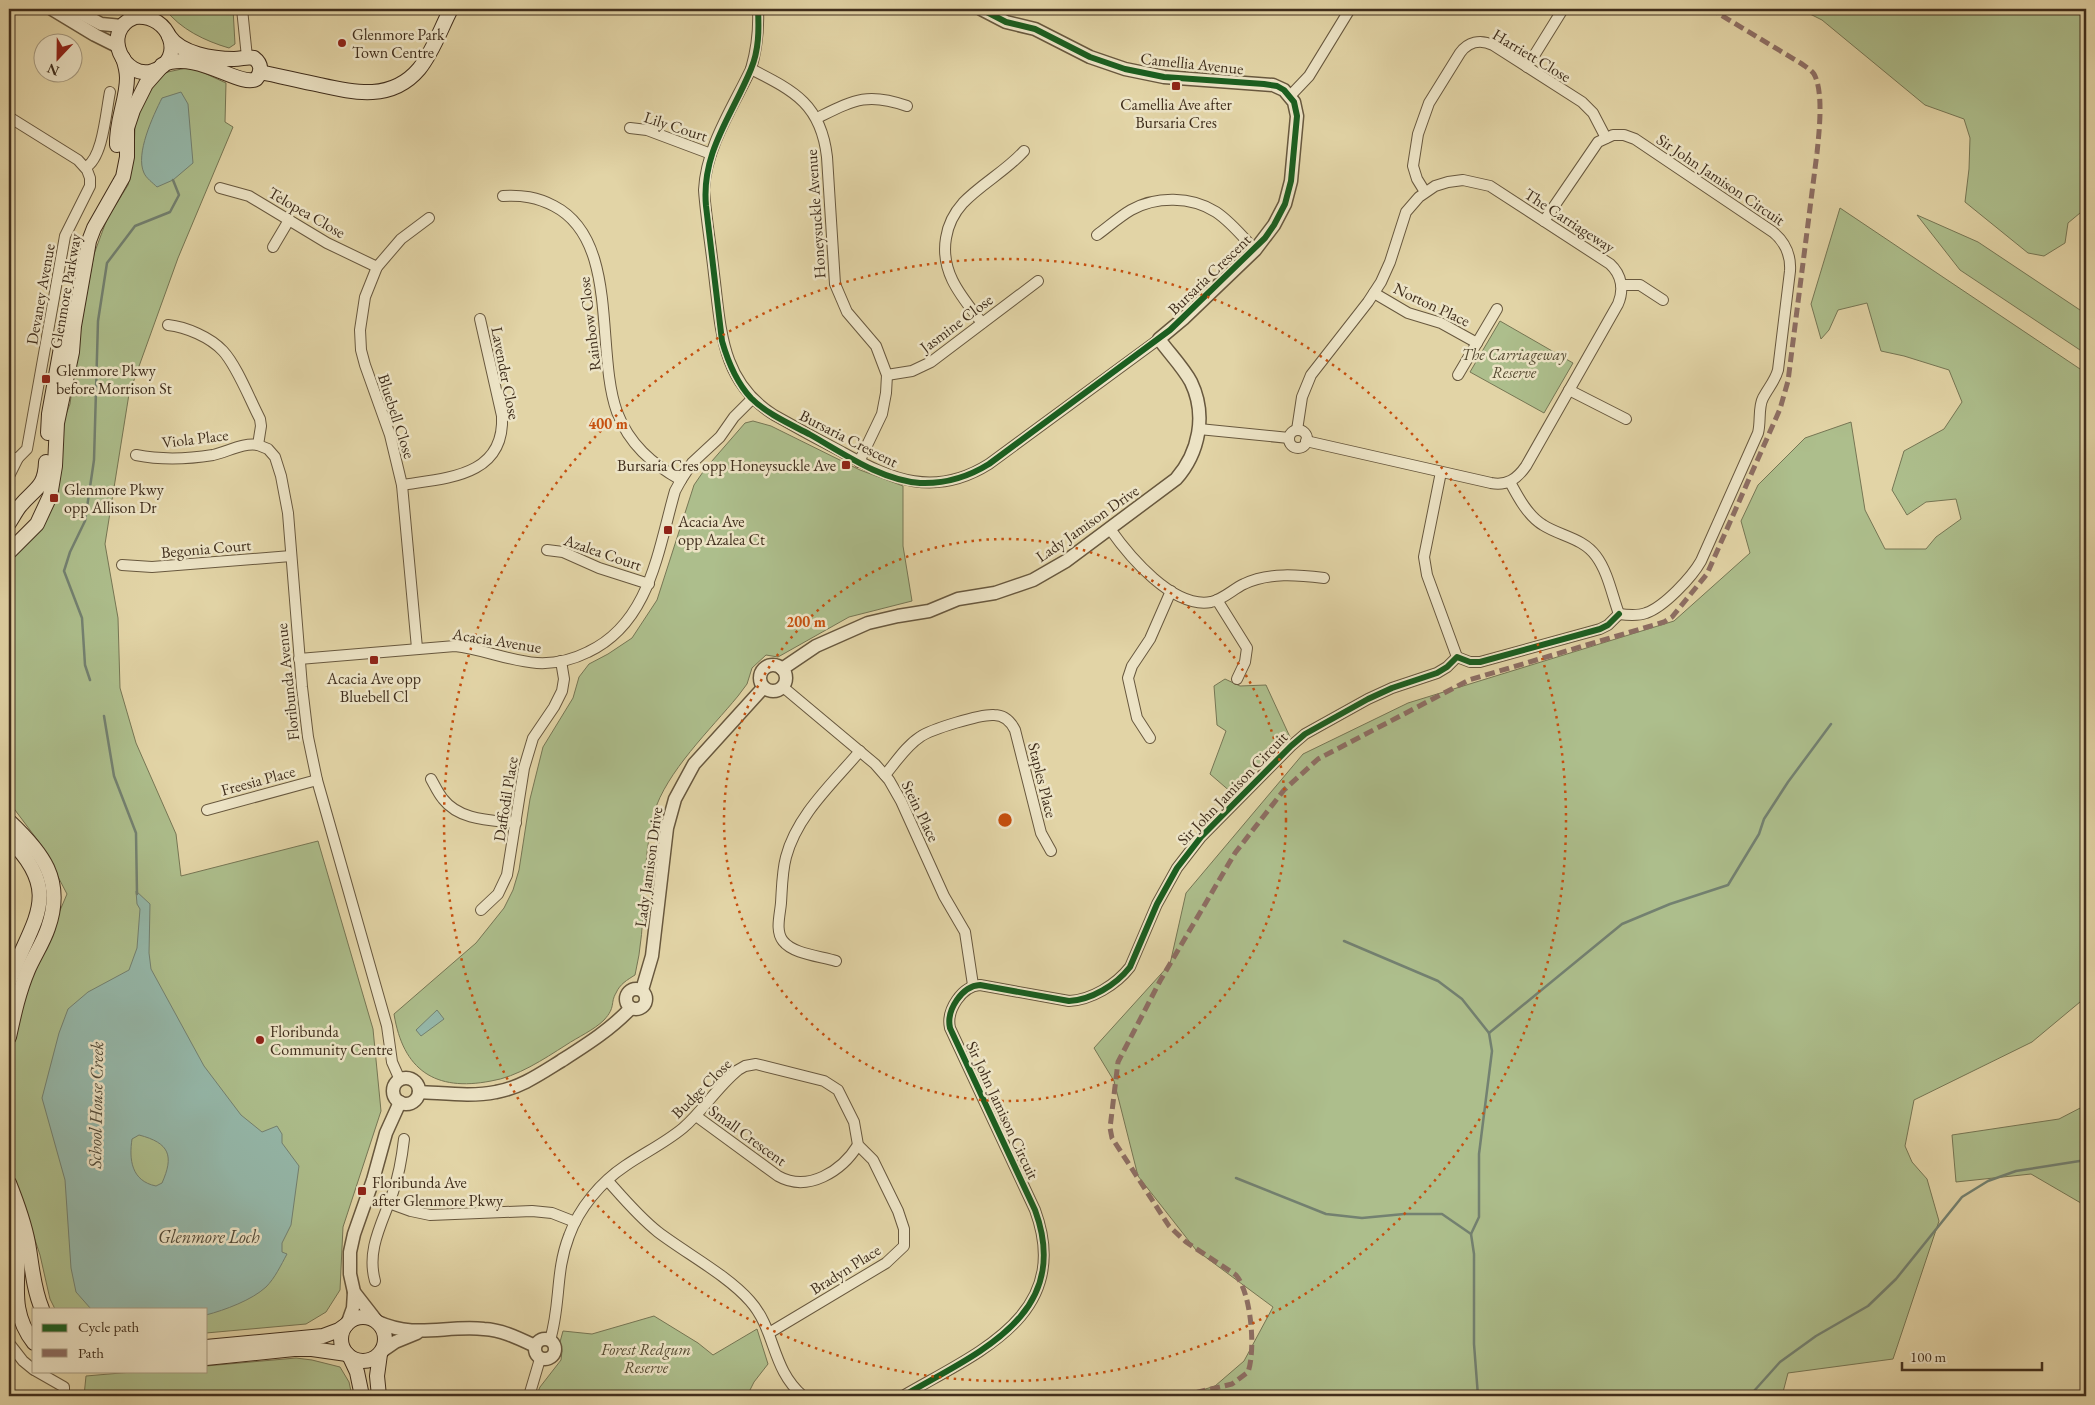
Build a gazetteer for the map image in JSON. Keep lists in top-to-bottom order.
{
  "streets": {
    "main road": ["Glenmore Parkway"],
    "street": [
      "Harriett Close",
      "Camellia Avenue",
      "Lily Court",
      "Sir John Jamison Circuit",
      "Telopea Close",
      "Honeysuckle Avenue",
      "The Carriageway",
      "Bursaria Crescent",
      "Devaney Avenue",
      "Norton Place",
      "Jasmine Close",
      "Rainbow Close",
      "Lavender Close",
      "Bluebell Close",
      "Viola Place",
      "Lady Jamison Drive",
      "Begonia Court",
      "Azalea Court",
      "Acacia Avenue",
      "Floribunda Avenue",
      "Freesia Place",
      "Staples Place",
      "Daffodil Place",
      "Stein Place",
      "Budge Close",
      "Small Crescent",
      "Bradyn Place"
    ]
  },
  "crossings": [
    ["Harriett Close", "Sir John Jamison Circuit"],
    ["Harriett Close", "The Carriageway"],
    ["Camellia Avenue", "Bursaria Crescent"],
    ["Lily Court", "Bursaria Crescent"],
    ["Sir John Jamison Circuit", "Stein Place"],
    ["Telopea Close", "Bluebell Close"],
    ["Honeysuckle Avenue", "Bursaria Crescent"],
    ["Honeysuckle Avenue", "Jasmine Close"],
    ["The Carriageway", "Norton Place"],
    ["Bursaria Crescent", "Lady Jamison Drive"],
    ["Bursaria Crescent", "Acacia Avenue"],
    ["Rainbow Close", "Acacia Avenue"],
    ["Lavender Close", "Bluebell Close"],
    ["Bluebell Close", "Acacia Avenue"],
    ["Viola Place", "Floribunda Avenue"],
    ["Lady Jamison Drive", "Floribunda Avenue"],
    ["Lady Jamison Drive", "Stein Place"],
    ["Begonia Court", "Floribunda Avenue"],
    ["Azalea Court", "Acacia Avenue"],
    ["Acacia Avenue", "Floribunda Avenue"],
    ["Acacia Avenue", "Daffodil Place"],
    ["Floribunda Avenue", "Freesia Place"],
    ["Staples Place", "Stein Place"],
    ["Budge Close", "Small Crescent"],
    ["Budge Close", "Bradyn Place"],
    ["Small Crescent", "Bradyn Place"]
  ],
  "water": ["School House Creek", "Glenmore Loch"],
  "parks": ["The Carriageway Reserve", "Forest Redgum Reserve"],
  "places": {
    "other": ["Glenmore Park Town Centre", "Floribunda Community Centre"],
    "transit": [
      "Camellia Ave after Bursaria Cres",
      "Glenmore Pkwy before Morrison St",
      "Bursaria Cres opp Honeysuckle Ave",
      "Glenmore Pkwy opp Allison Dr",
      "Acacia Ave opp Azalea Ct",
      "Acacia Ave opp Bluebell Cl",
      "Floribunda Ave after Glenmore Pkwy"
    ]
  },
  "legend": ["Cycle path", "Path"],
  "scale_bar": "100 m",
  "north": "bottom",
  "rings": ["400 m", "200 m"]
}
